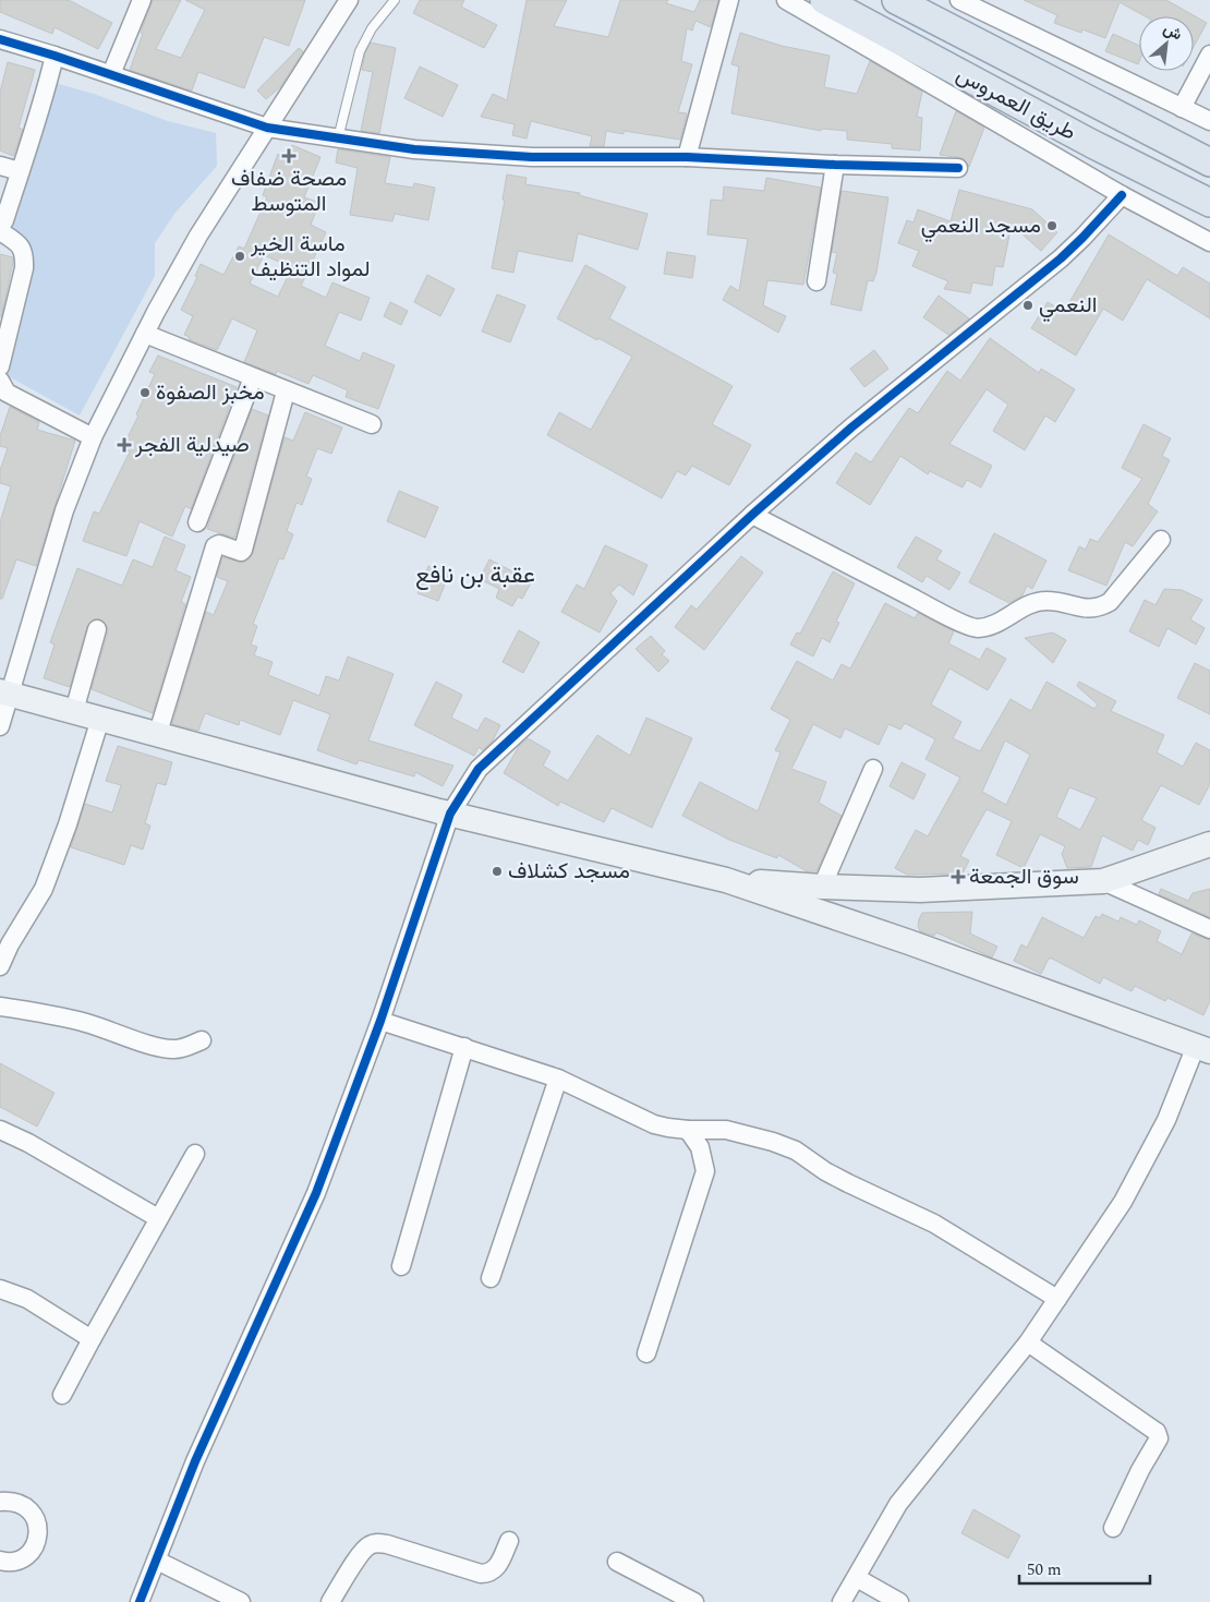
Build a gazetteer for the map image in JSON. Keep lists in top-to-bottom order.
{
  "streets": {
    "main road": ["طريق العمروس"]
  },
  "districts": ["عقبة بن نافع"],
  "places": {
    "health": ["مصحة ضفاف المتوسط", "صيدلية الفجر", "سوق الجمعة"],
    "other": [
      "مسجد النعمي",
      "ماسة الخير لمواد التنظيف",
      "النعمي",
      "مخبز الصفوة",
      "مسجد كشلاف"
    ]
  },
  "scale_bar": "50 m",
  "north": "top right"
}
